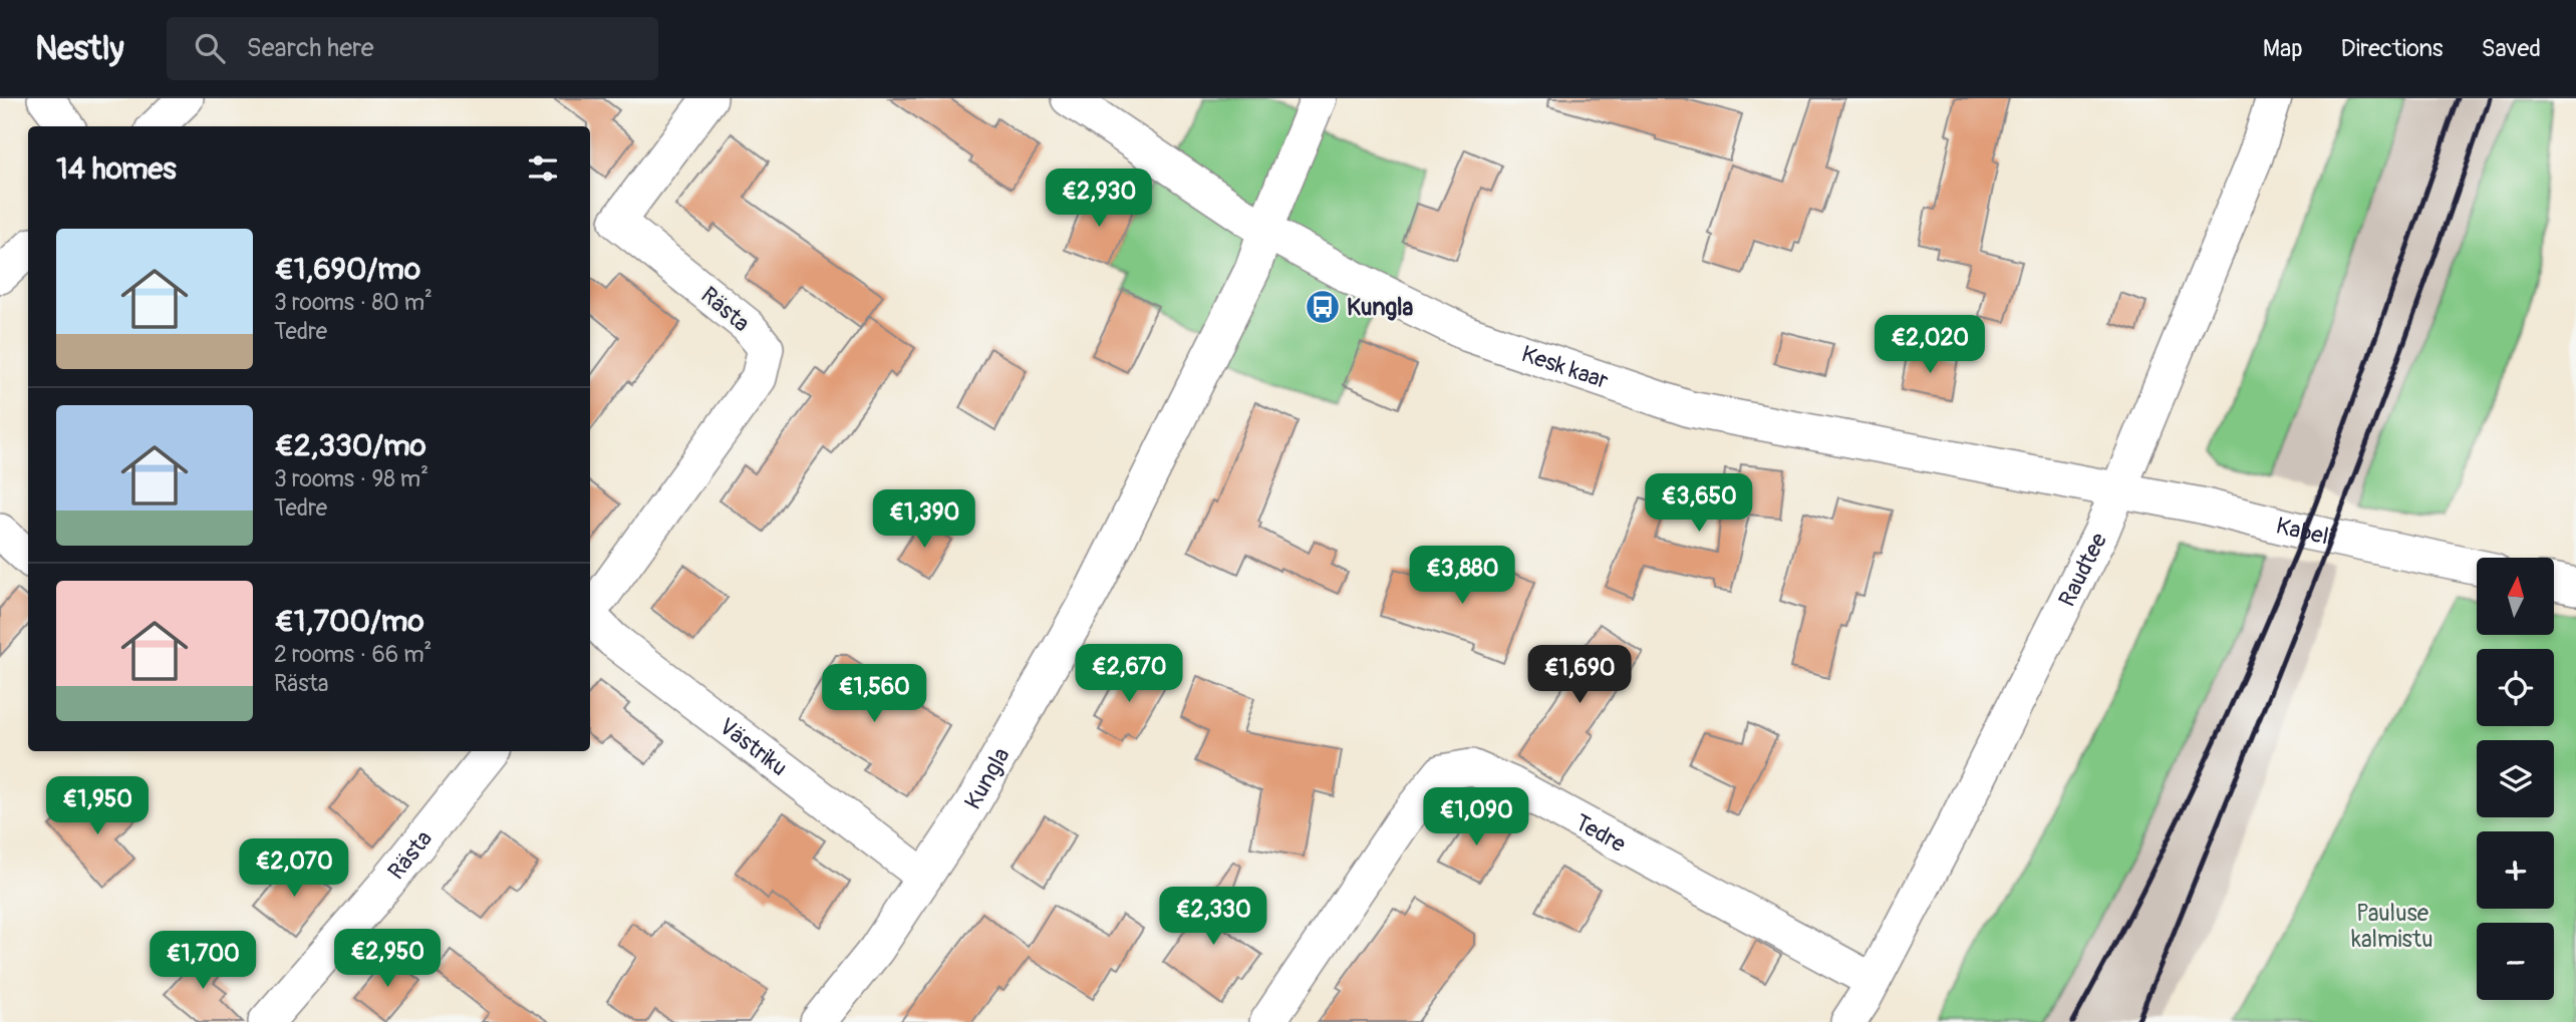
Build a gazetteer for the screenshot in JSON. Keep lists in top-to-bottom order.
{
  "streets": {
    "street": [
      "Rästa",
      "Kesk kaar",
      "Kabeli",
      "Raudtee",
      "Västriku",
      "Kungla",
      "Tedre"
    ]
  },
  "crossings": [
    ["Kesk kaar", "Kabeli"],
    ["Kesk kaar", "Raudtee"],
    ["Kesk kaar", "Kungla"],
    ["Kabeli", "Raudtee"],
    ["Raudtee", "Tedre"],
    ["Västriku", "Kungla"]
  ],
  "parks": ["Pauluse kalmistu"],
  "places": {
    "bus stop": ["Kungla"]
  },
  "north": "top",
  "page": {
    "header": "Nestly",
    "search": "Search here",
    "nav": ["Map", "Directions", "Saved"],
    "heading": "14 homes",
    "price": [
      "€2,930",
      "€2,020",
      "€3,650",
      "€1,390",
      "€3,880",
      "€2,670",
      "€1,690",
      "€1,560",
      "€1,950",
      "€1,090",
      "€2,070",
      "€2,330",
      "€2,950",
      "€1,700"
    ],
    "list": [
      {
        "name": "€1,690/mo",
        "note": "3 rooms · 80 m² · Tedre"
      },
      {
        "name": "€2,330/mo",
        "note": "3 rooms · 98 m² · Tedre"
      },
      {
        "name": "€1,700/mo",
        "note": "2 rooms · 66 m² · Rästa"
      }
    ],
    "map_buttons": ["+", "−"]
  }
}
